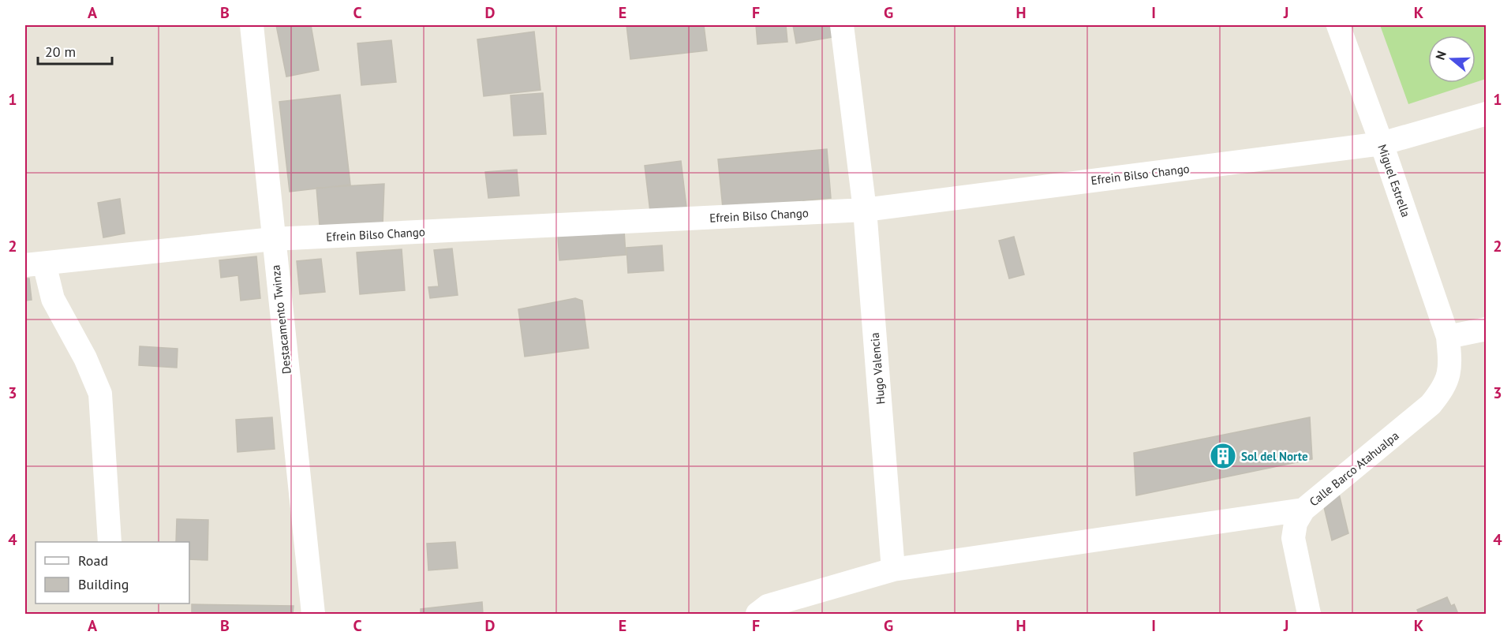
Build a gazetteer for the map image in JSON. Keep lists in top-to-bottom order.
{
  "streets": {
    "street": [
      "Efrein Bilso Chango",
      "Miguel Estrella",
      "Destacamento Twinza",
      "Hugo Valencia",
      "Calle Barco Atahualpa"
    ]
  },
  "crossings": [
    ["Efrein Bilso Chango", "Miguel Estrella"],
    ["Efrein Bilso Chango", "Destacamento Twinza"],
    ["Efrein Bilso Chango", "Hugo Valencia"],
    ["Miguel Estrella", "Calle Barco Atahualpa"]
  ],
  "places": {
    "building": ["Sol del Norte"]
  },
  "legend": ["Road", "Building"],
  "scale_bar": "20 m",
  "north": "left",
  "grid": {
    "columns": [
      "A",
      "B",
      "C",
      "D",
      "E",
      "F",
      "G",
      "H",
      "I",
      "J",
      "K"
    ],
    "rows": [
      "1",
      "2",
      "3",
      "4"
    ]
  }
}
